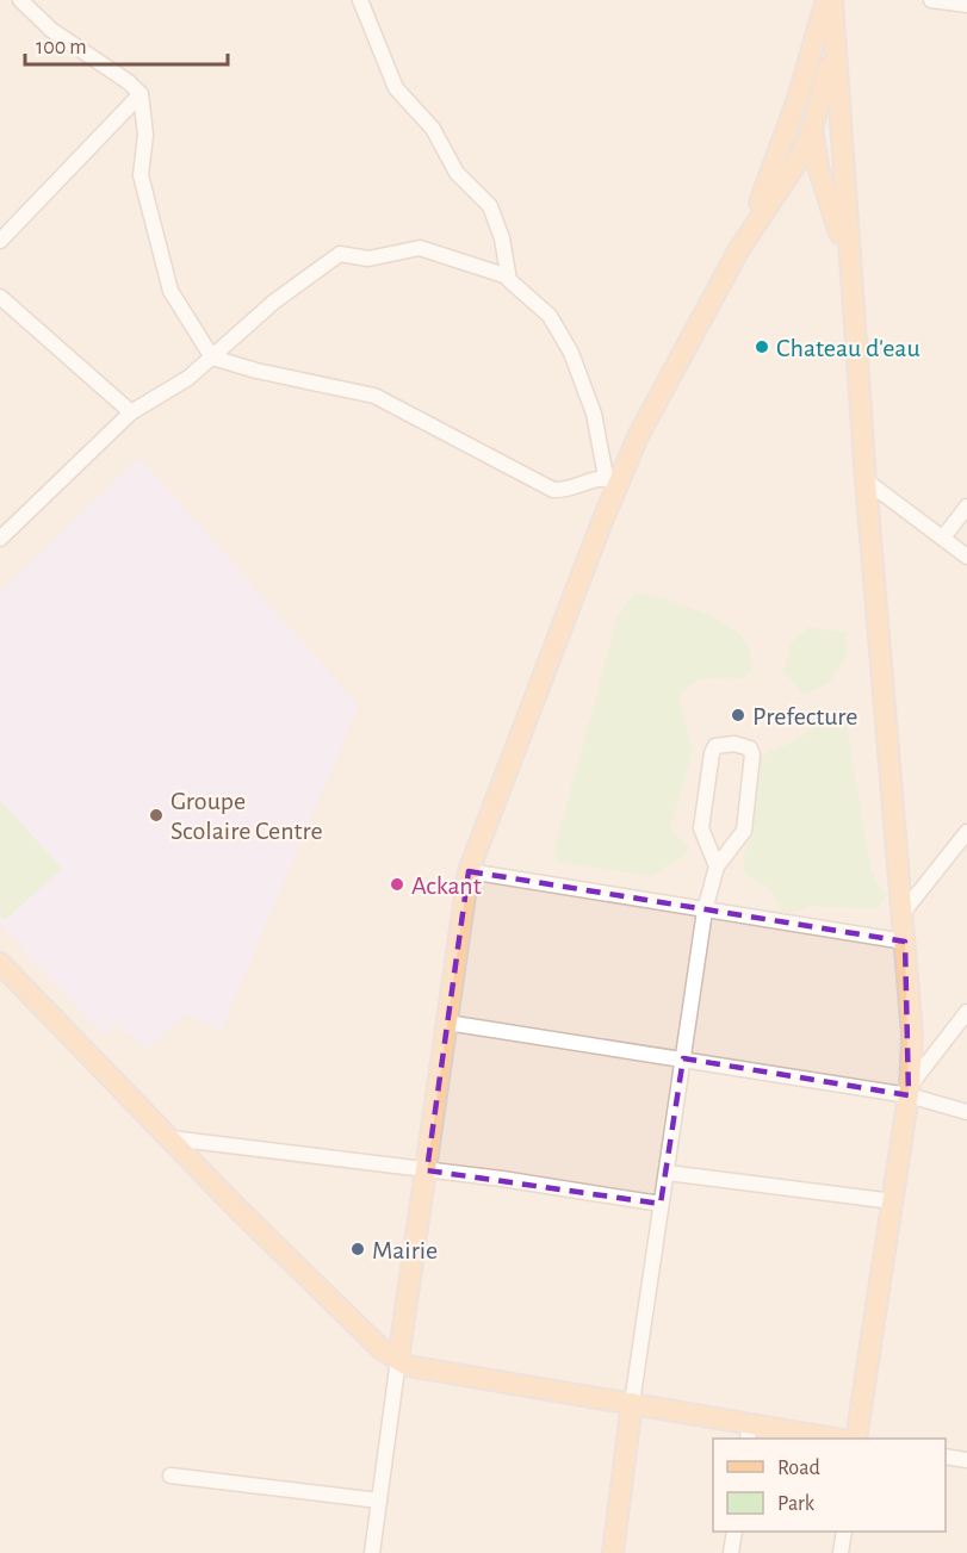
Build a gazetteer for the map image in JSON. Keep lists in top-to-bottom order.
{
  "places": [
    "Chateau d'eau",
    "Prefecture",
    "Groupe Scolaire Centre",
    "Ackant",
    "Mairie"
  ],
  "legend": ["Road", "Park"],
  "scale_bar": "100 m"
}
